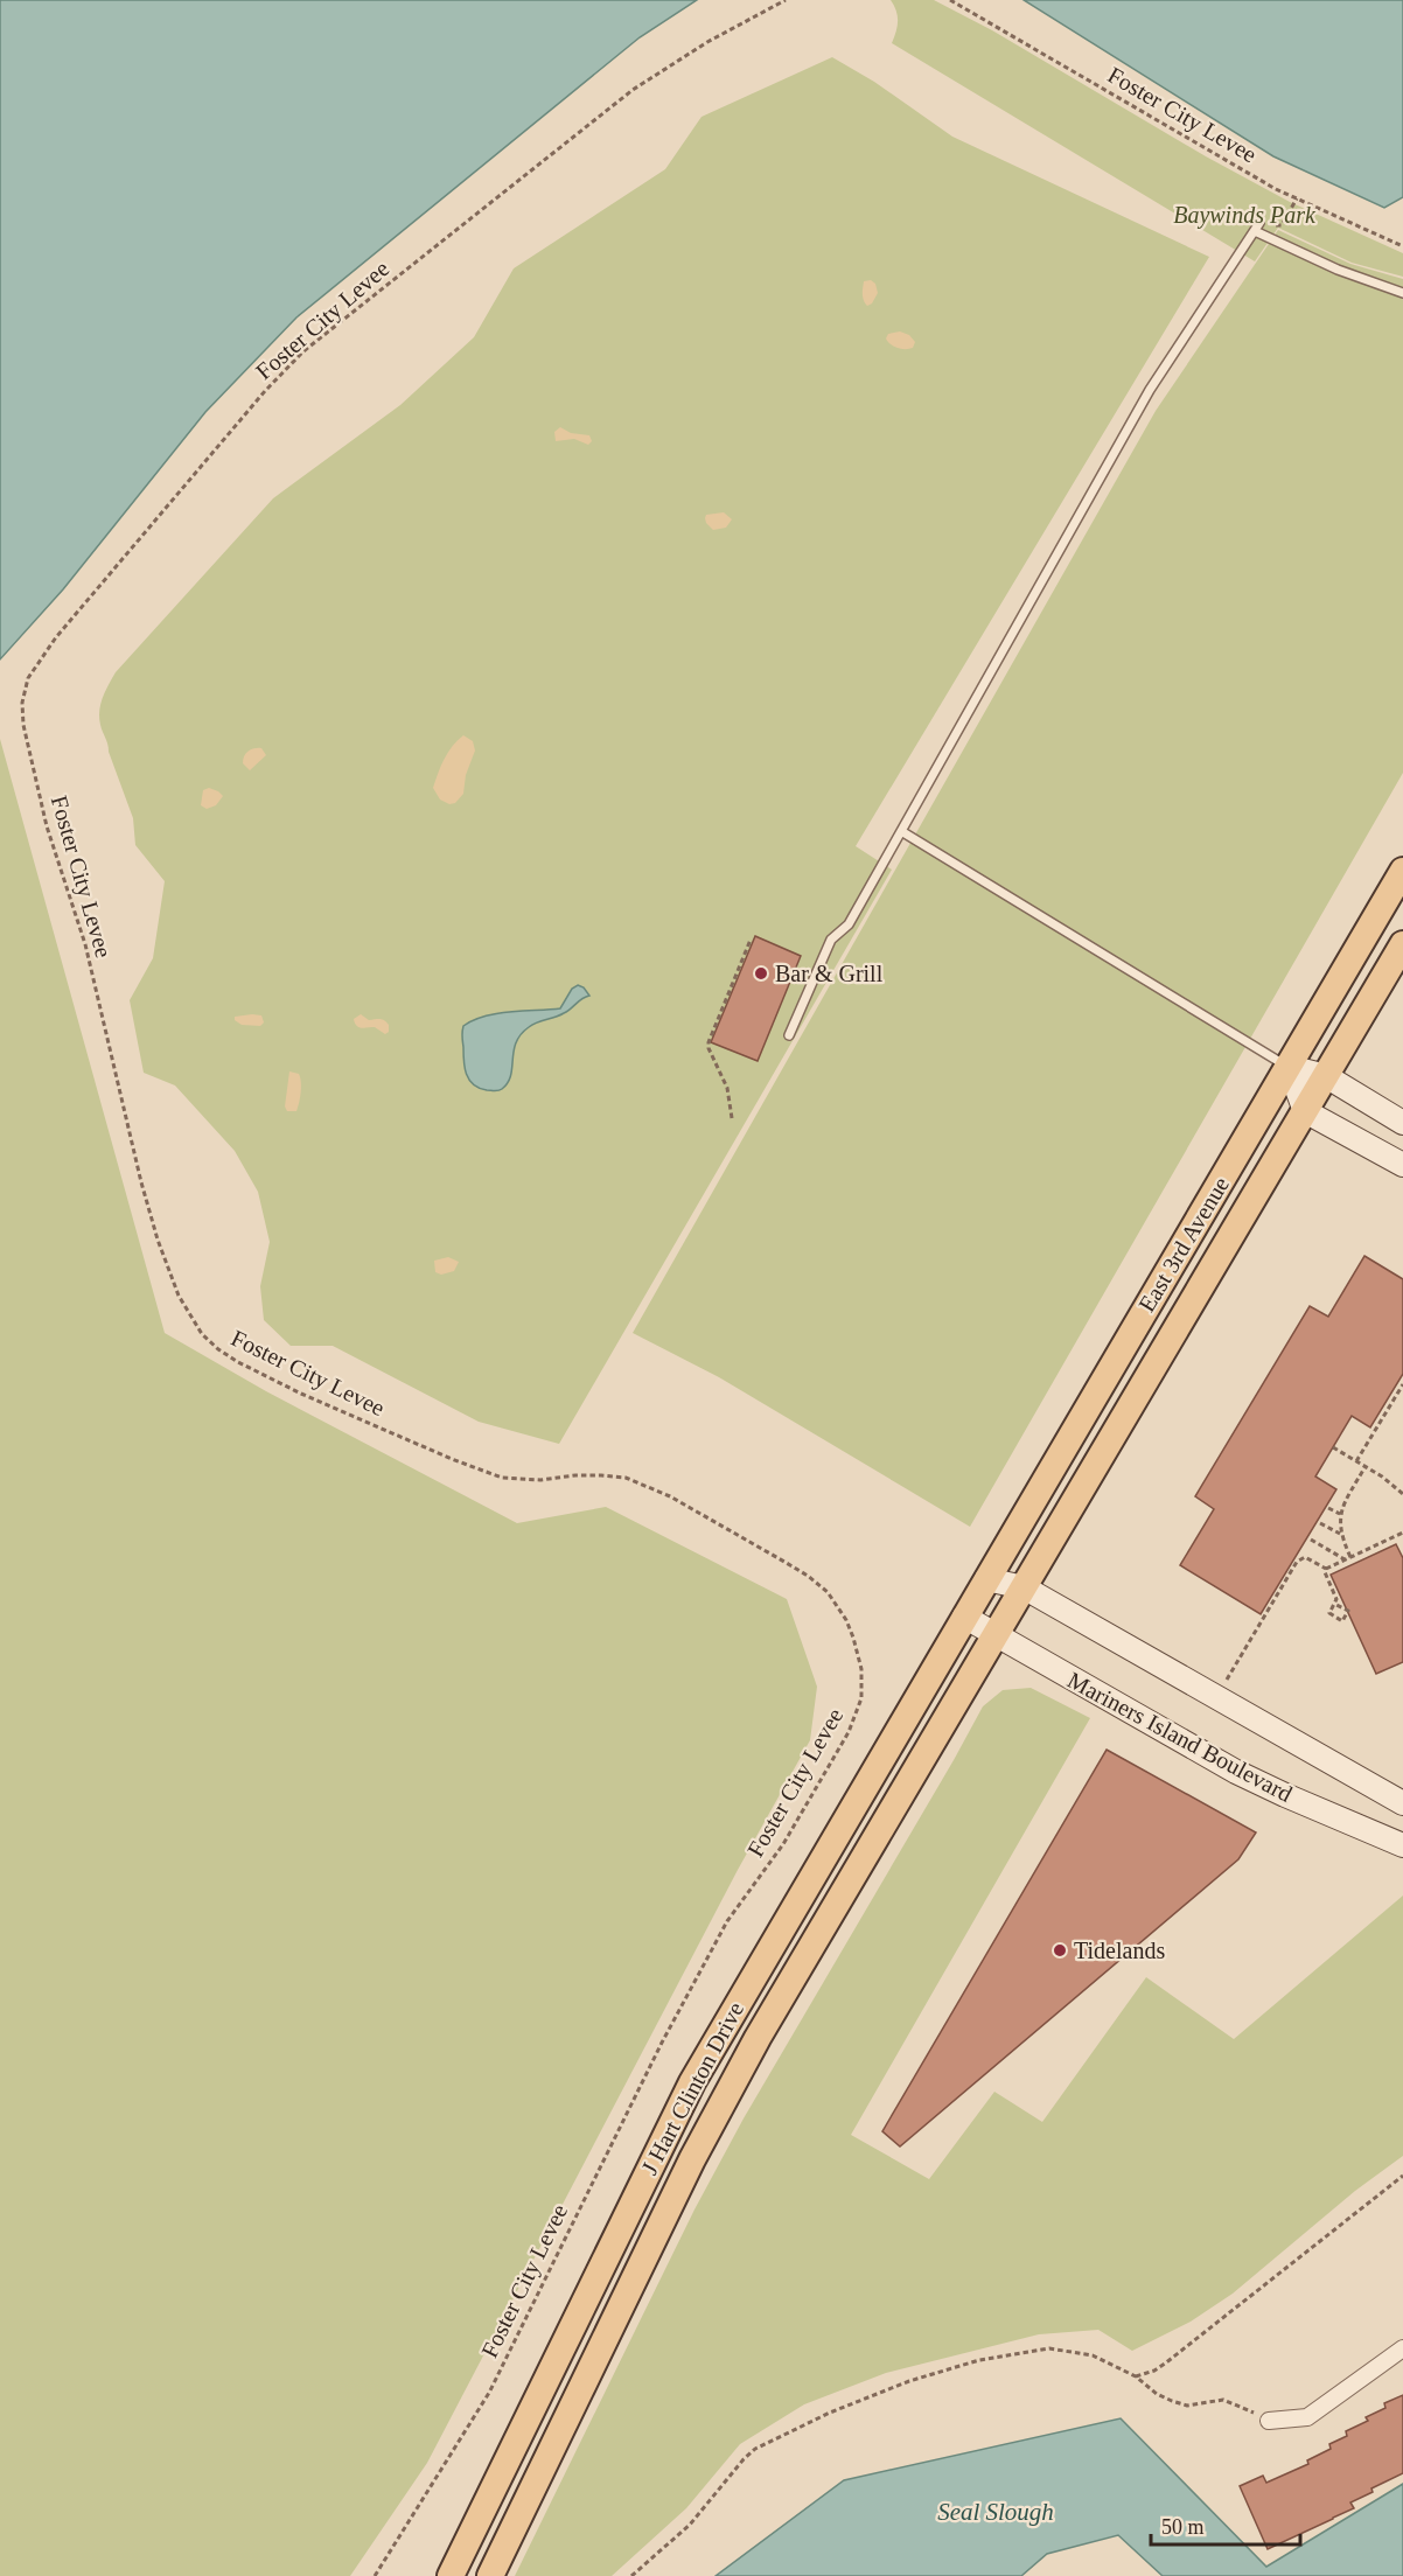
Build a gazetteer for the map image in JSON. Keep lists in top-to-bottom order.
{
  "streets": {
    "main road": ["East 3rd Avenue", "Mariners Island Boulevard", "J Hart Clinton Drive"],
    "path": ["Foster City Levee"]
  },
  "crossings": [
    ["East 3rd Avenue", "Mariners Island Boulevard"],
    ["East 3rd Avenue", "J Hart Clinton Drive"],
    ["Mariners Island Boulevard", "J Hart Clinton Drive"]
  ],
  "water": ["Seal Slough"],
  "parks": ["Baywinds Park"],
  "places": ["Bar & Grill", "Tidelands"],
  "scale_bar": "50 m"
}
